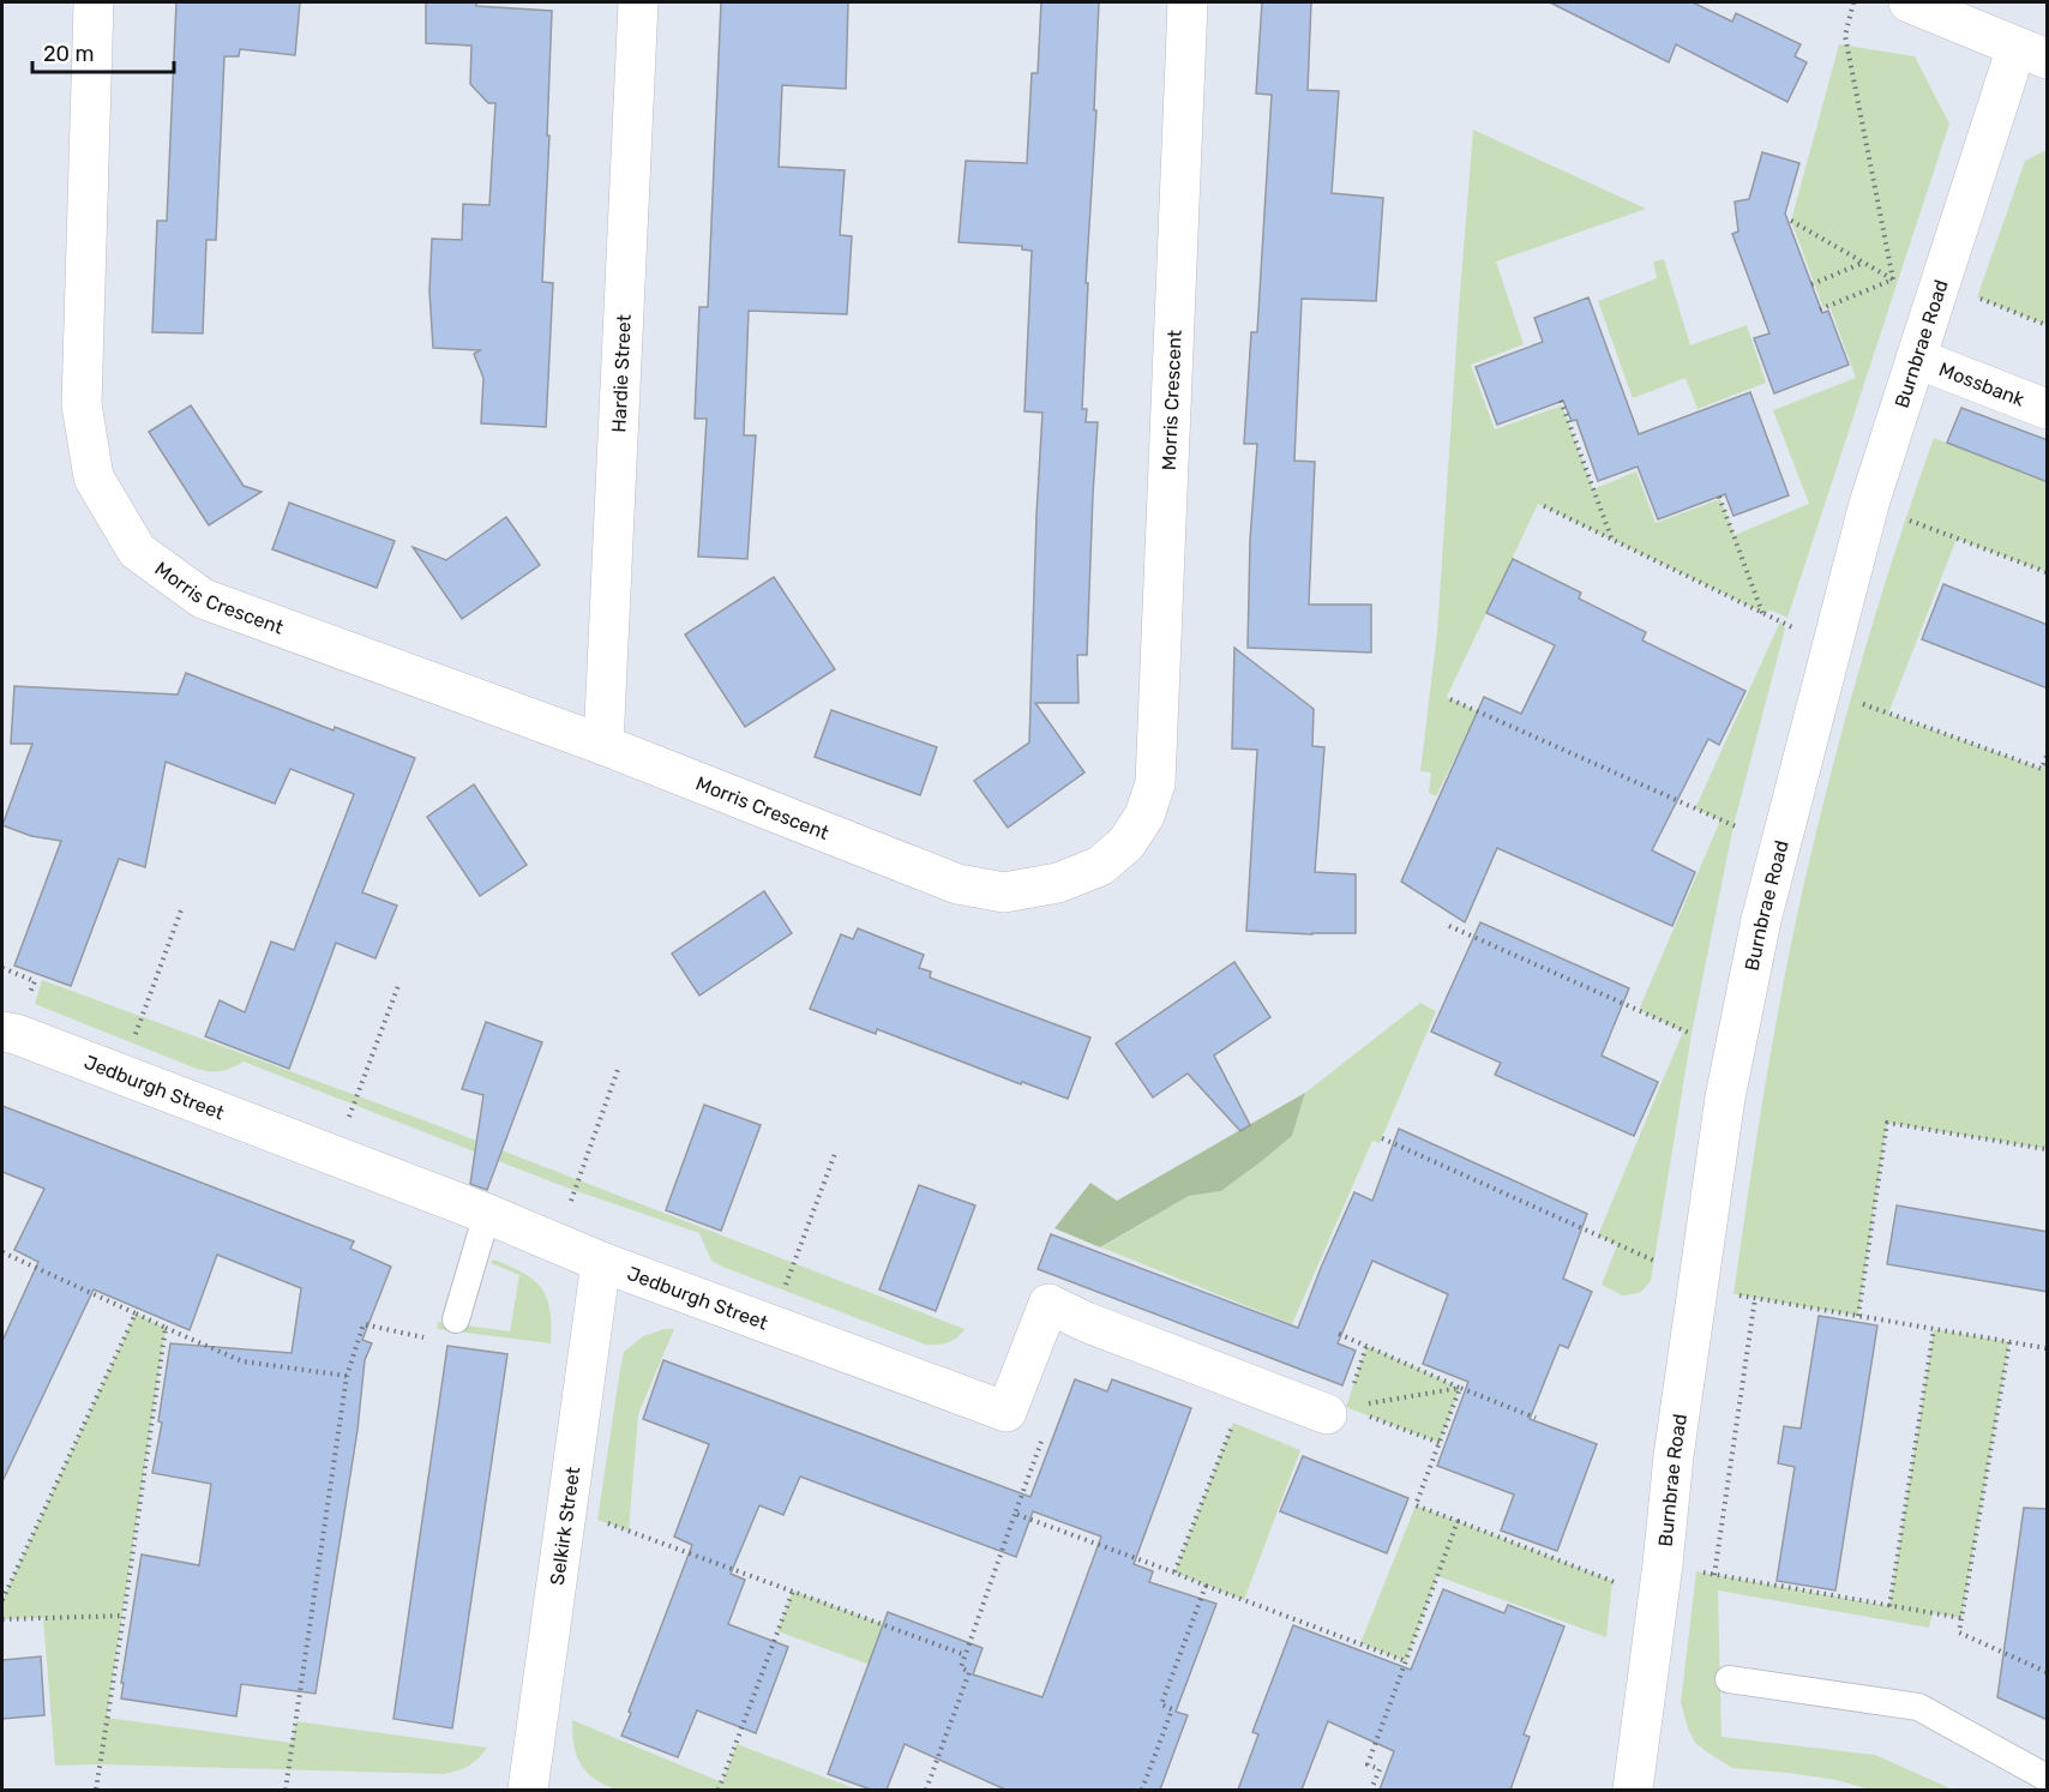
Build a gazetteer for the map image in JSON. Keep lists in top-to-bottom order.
{
  "streets": {
    "street": [
      "Burnbrae Road",
      "Hardie Street",
      "Mossbank",
      "Morris Crescent",
      "Jedburgh Street",
      "Selkirk Street"
    ]
  },
  "crossings": [
    ["Burnbrae Road", "Mossbank"],
    ["Hardie Street", "Morris Crescent"],
    ["Jedburgh Street", "Selkirk Street"]
  ],
  "scale_bar": "20 m"
}
